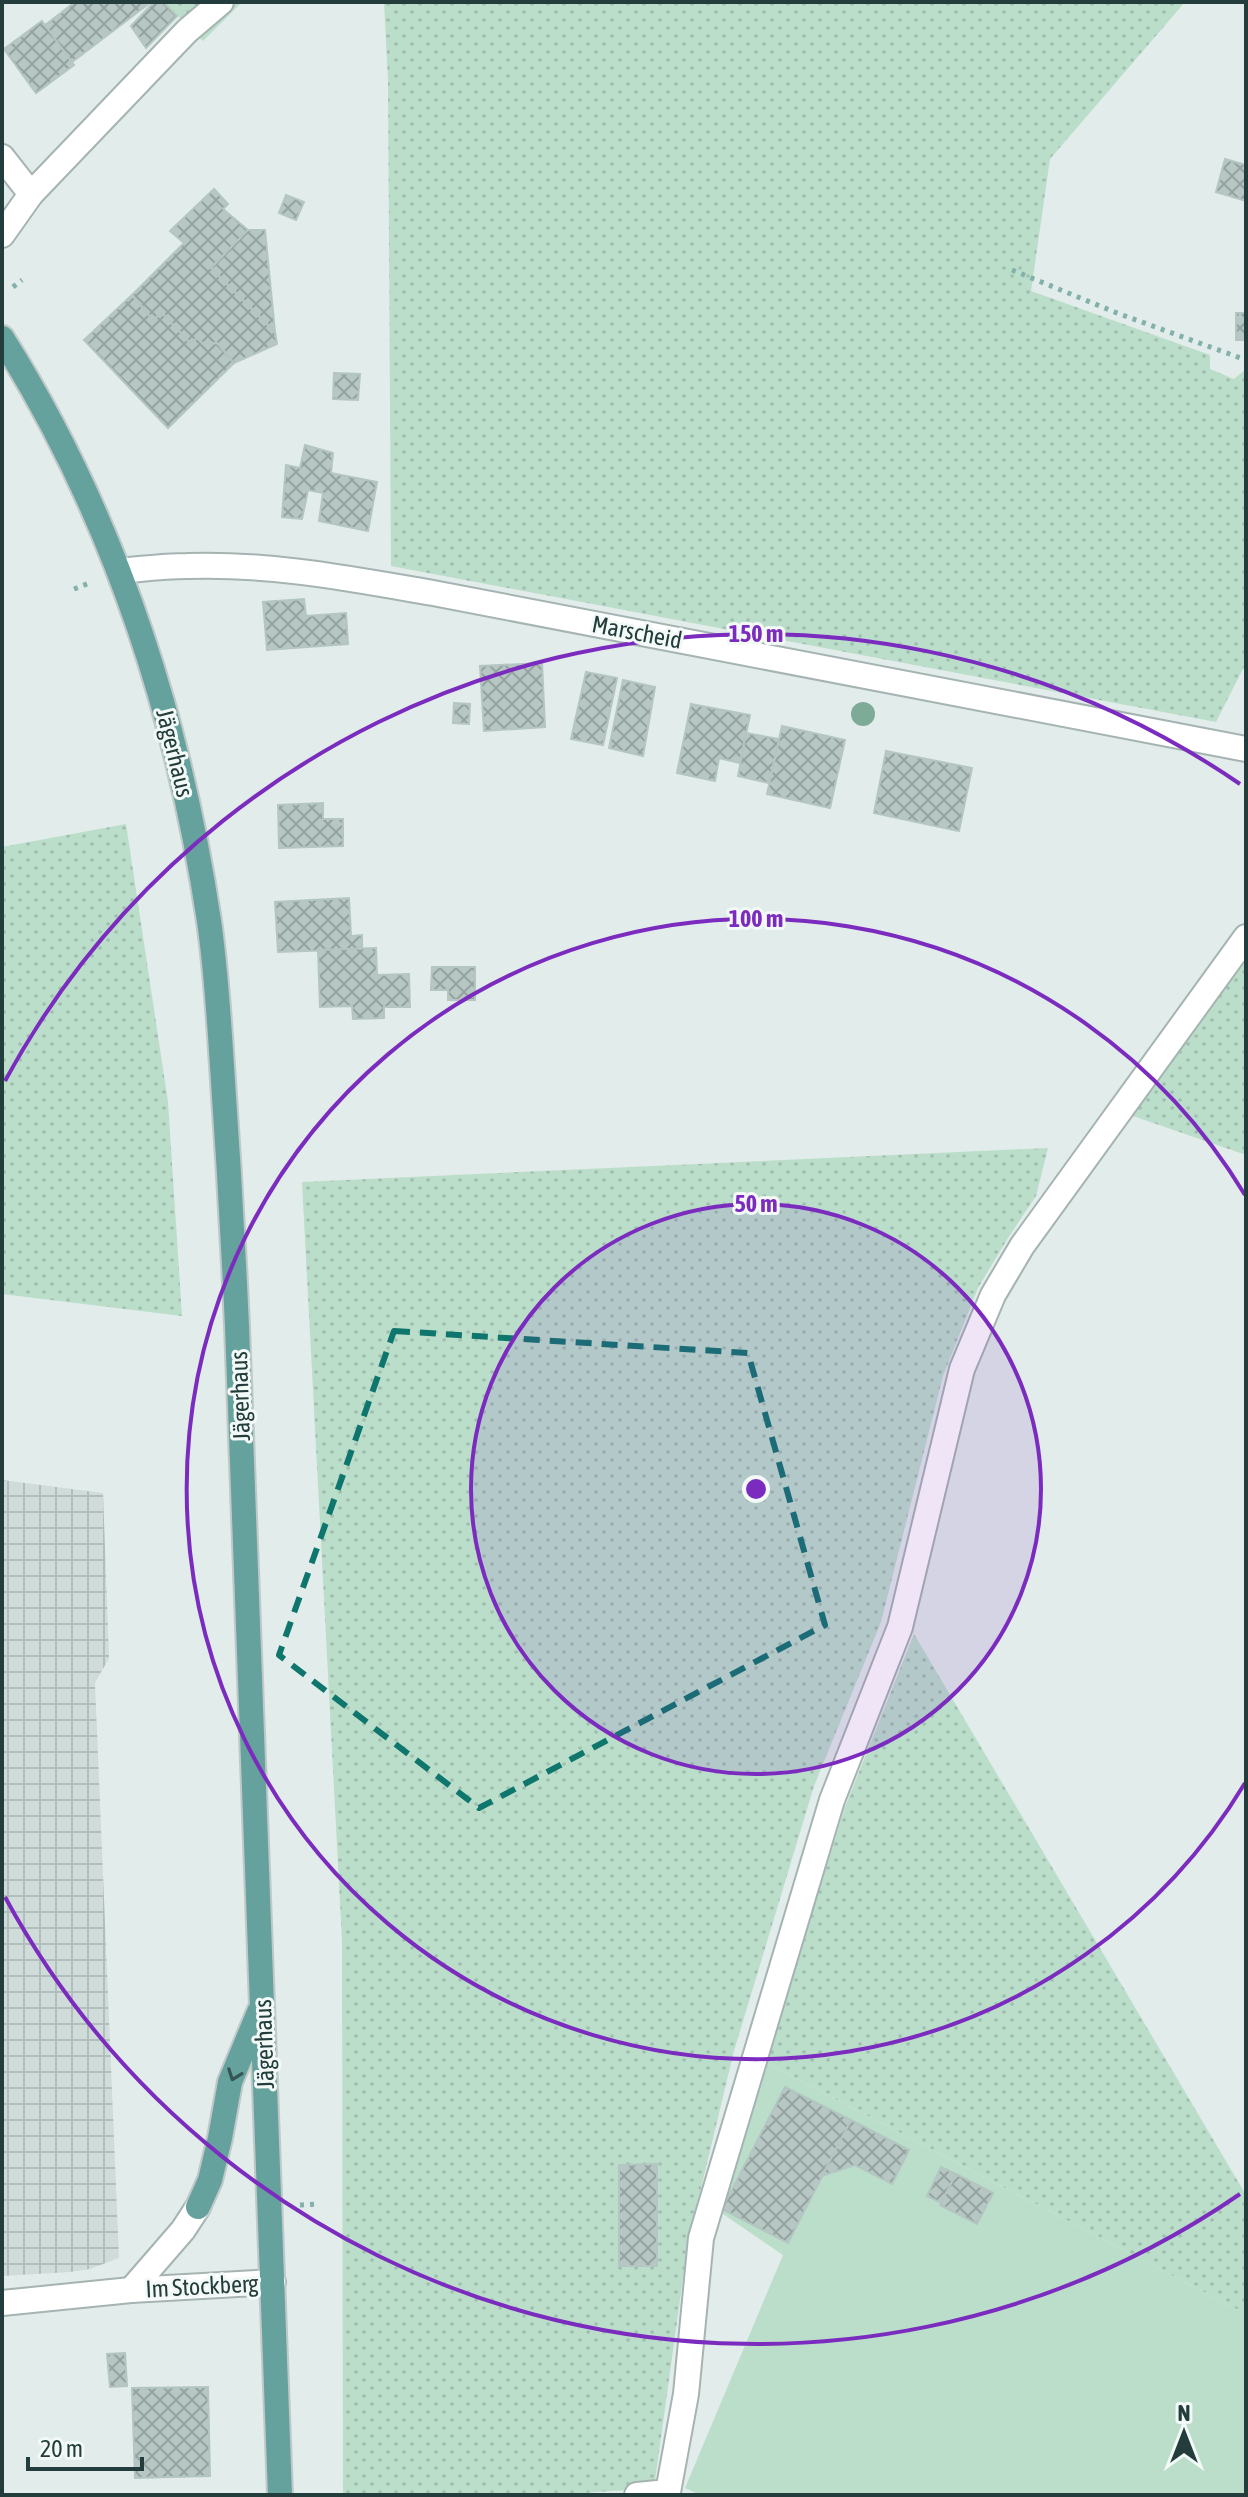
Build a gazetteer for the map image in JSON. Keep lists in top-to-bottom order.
{
  "streets": {
    "main road": ["Jägerhaus"],
    "street": ["Marscheid", "Im Stockberg"]
  },
  "crossings": [
    ["Marscheid", "Jägerhaus"],
    ["Jägerhaus", "Im Stockberg"]
  ],
  "scale_bar": "20 m",
  "north": "top",
  "rings": ["150 m", "100 m", "50 m"]
}
